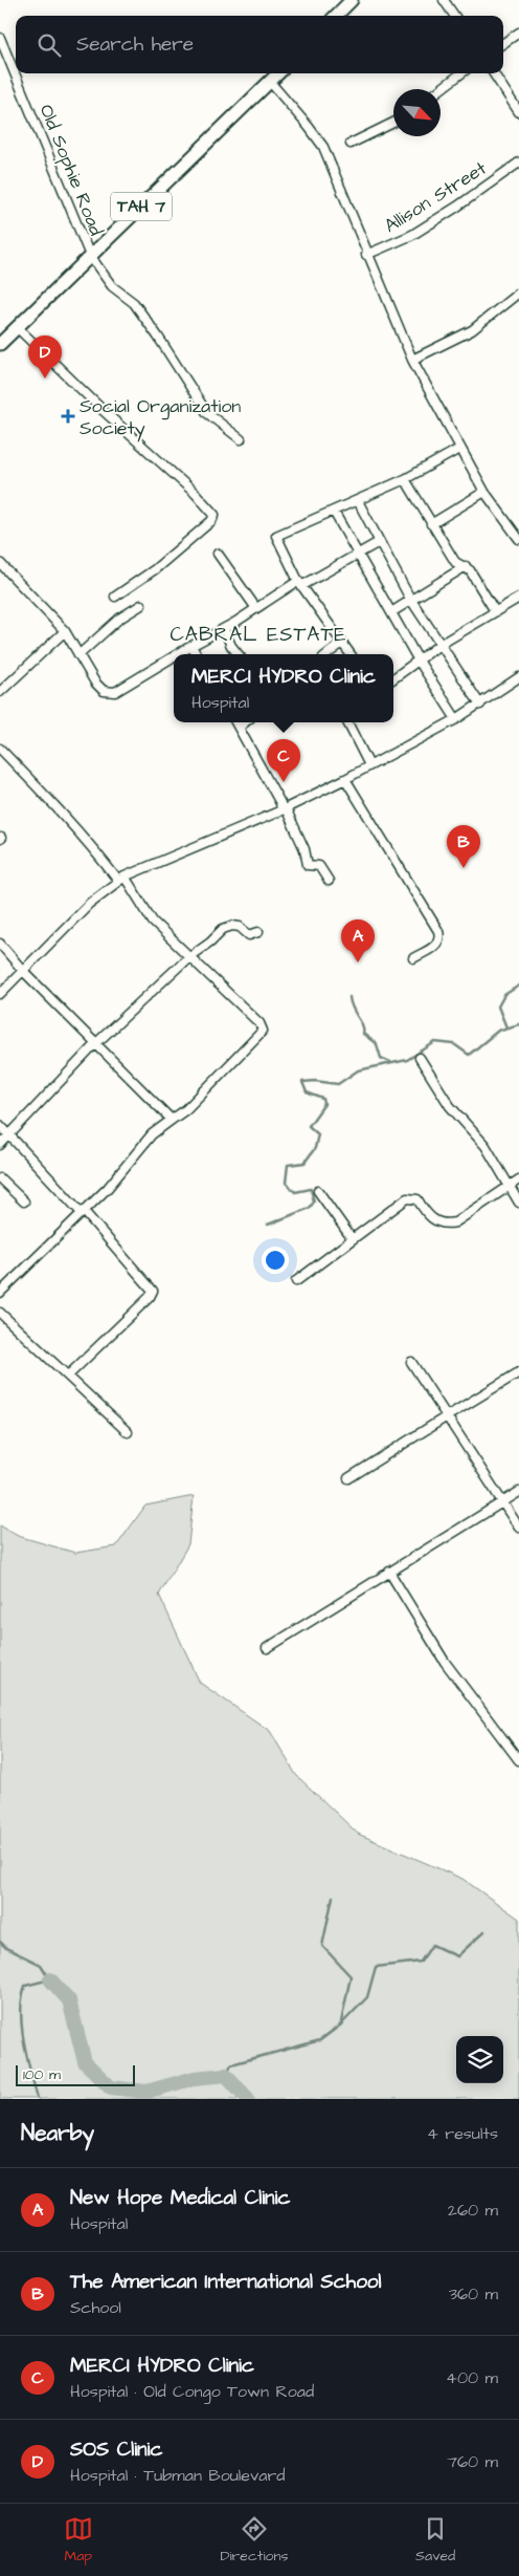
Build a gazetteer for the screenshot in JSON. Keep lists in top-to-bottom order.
{
  "streets": {
    "highway": ["TAH 7"],
    "street": ["Old Sophie Road", "Allison Street"]
  },
  "crossings": [
    ["Old Sophie Road", "TAH 7"]
  ],
  "districts": ["CABRAL ESTATE"],
  "places": {
    "health": ["Social Organization Society"]
  },
  "scale_bar": "100 m",
  "north": "bottom right",
  "page": {
    "search": "Search here",
    "pins": [
      "D",
      "C",
      "B",
      "A"
    ],
    "popup": ["MERCI HYDRO Clinic", "Hospital"],
    "scale": "100 m",
    "heading": ["Nearby", "4 results"],
    "list": [
      {
        "mark": "A",
        "name": "New Hope Medical Clinic",
        "note": "Hospital",
        "value": "260 m"
      },
      {
        "mark": "B",
        "name": "The American International School",
        "note": "School",
        "value": "360 m"
      },
      {
        "mark": "C",
        "name": "MERCI HYDRO Clinic",
        "note": "Hospital · Old Congo Town Road",
        "value": "400 m"
      },
      {
        "mark": "D",
        "name": "SOS Clinic",
        "note": "Hospital · Tubman Boulevard",
        "value": "760 m"
      }
    ],
    "nav": ["Map", "Directions", "Saved"]
  }
}
